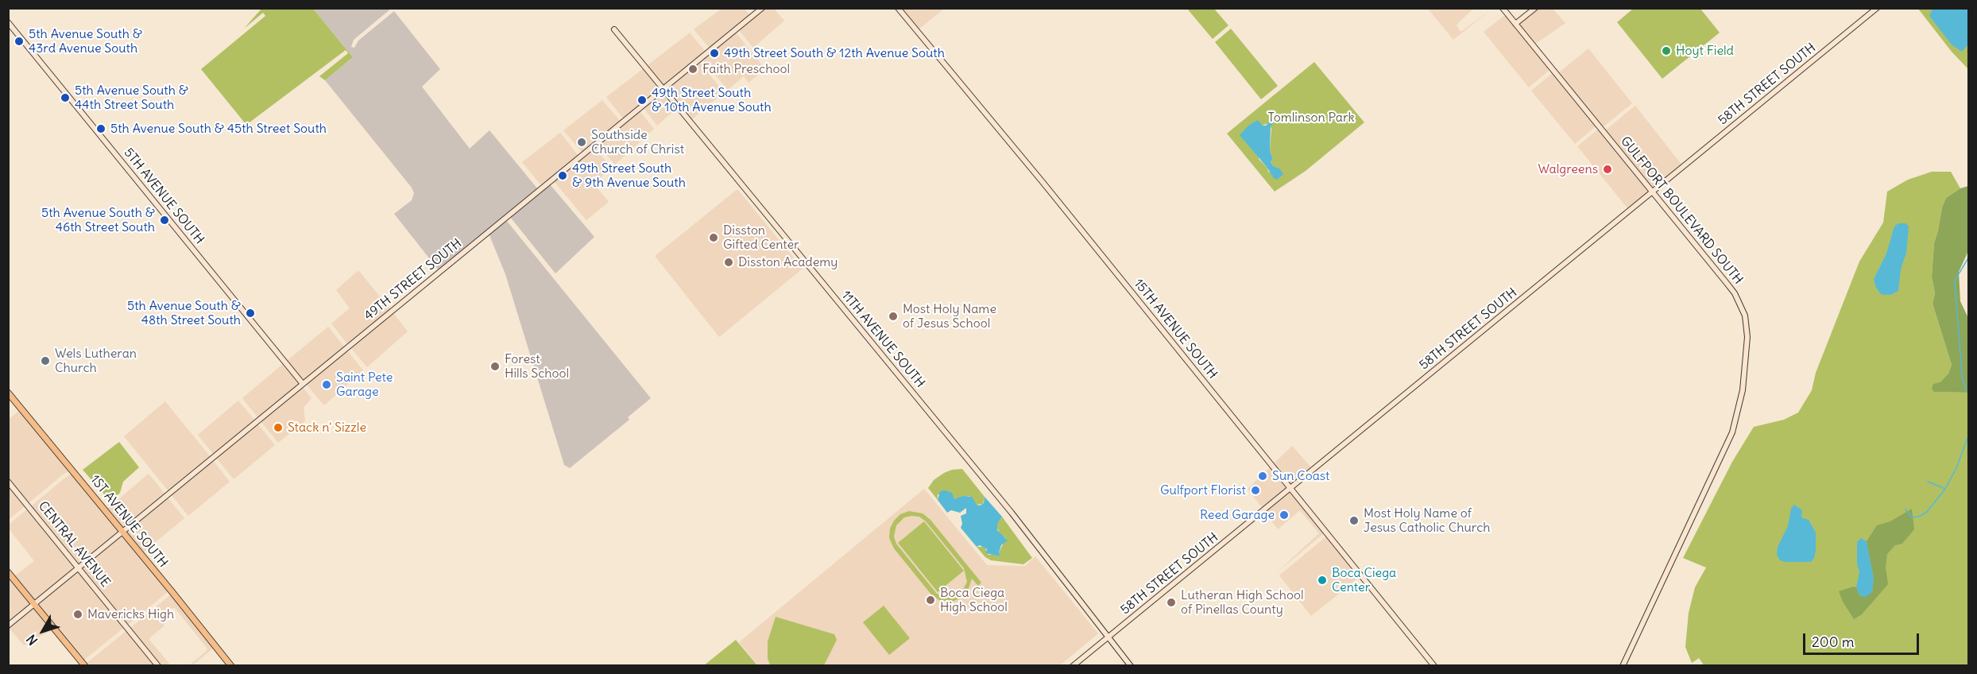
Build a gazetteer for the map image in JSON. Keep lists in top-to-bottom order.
{
  "streets": {
    "main road": ["1ST AVENUE SOUTH"],
    "street": [
      "58TH STREET SOUTH",
      "5TH AVENUE SOUTH",
      "GULFPORT BOULEVARD SOUTH",
      "49TH STREET SOUTH",
      "15TH AVENUE SOUTH",
      "11TH AVENUE SOUTH",
      "CENTRAL AVENUE"
    ]
  },
  "crossings": [
    ["58TH STREET SOUTH", "GULFPORT BOULEVARD SOUTH"],
    ["58TH STREET SOUTH", "15TH AVENUE SOUTH"],
    ["58TH STREET SOUTH", "11TH AVENUE SOUTH"],
    ["5TH AVENUE SOUTH", "49TH STREET SOUTH"],
    ["49TH STREET SOUTH", "11TH AVENUE SOUTH"],
    ["49TH STREET SOUTH", "1ST AVENUE SOUTH"],
    ["49TH STREET SOUTH", "CENTRAL AVENUE"]
  ],
  "parks": ["Tomlinson Park"],
  "places": [
    "5th Avenue South & 43rd Avenue South",
    "Hoyt Field",
    "49th Street South & 12th Avenue South",
    "Faith Preschool",
    "5th Avenue South & 44th Street South",
    "49th Street South & 10th Avenue South",
    "5th Avenue South & 45th Street South",
    "Southside Church of Christ",
    "Walgreens",
    "49th Street South & 9th Avenue South",
    "5th Avenue South & 46th Street South",
    "Disston Gifted Center",
    "Disston Academy",
    "5th Avenue South & 48th Street South",
    "Most Holy Name of Jesus School",
    "Wels Lutheran Church",
    "Forest Hills School",
    "Saint Pete Garage",
    "Stack n' Sizzle",
    "Sun Coast",
    "Gulfport Florist",
    "Reed Garage",
    "Most Holy Name of Jesus Catholic Church",
    "Boca Ciega Center",
    "Boca Ciega High School",
    "Lutheran High School of Pinellas County",
    "Mavericks High"
  ],
  "scale_bar": "200 m",
  "north": "bottom left"
}
